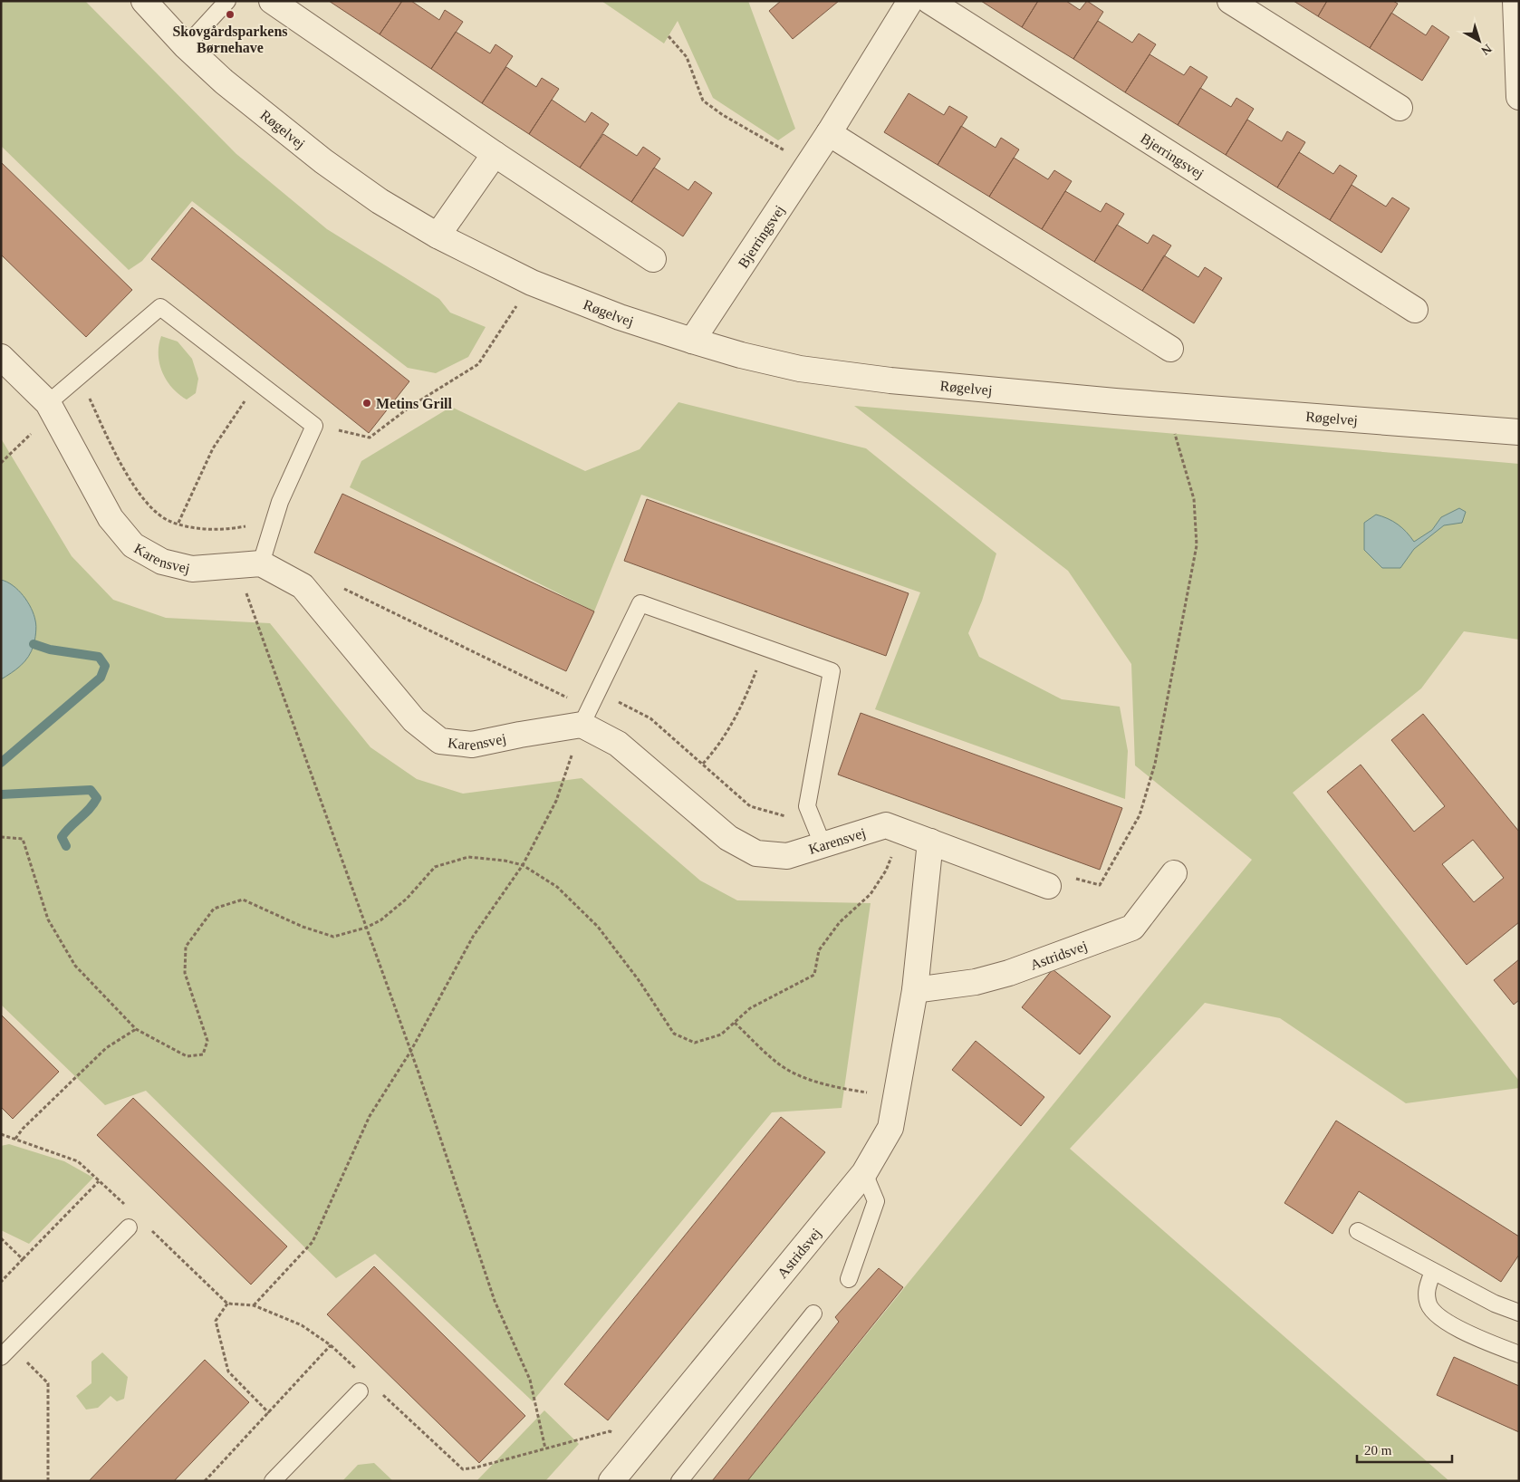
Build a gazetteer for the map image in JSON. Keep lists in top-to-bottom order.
{
  "streets": {
    "street": [
      "Røgelvej",
      "Bjerringsvej",
      "Karensvej",
      "Astridsvej"
    ]
  },
  "crossings": [
    ["Røgelvej", "Bjerringsvej"],
    ["Karensvej", "Astridsvej"]
  ],
  "places": ["Skovgårdsparkens Børnehave", "Metins Grill"],
  "scale_bar": "20 m",
  "north": "bottom right"
}
